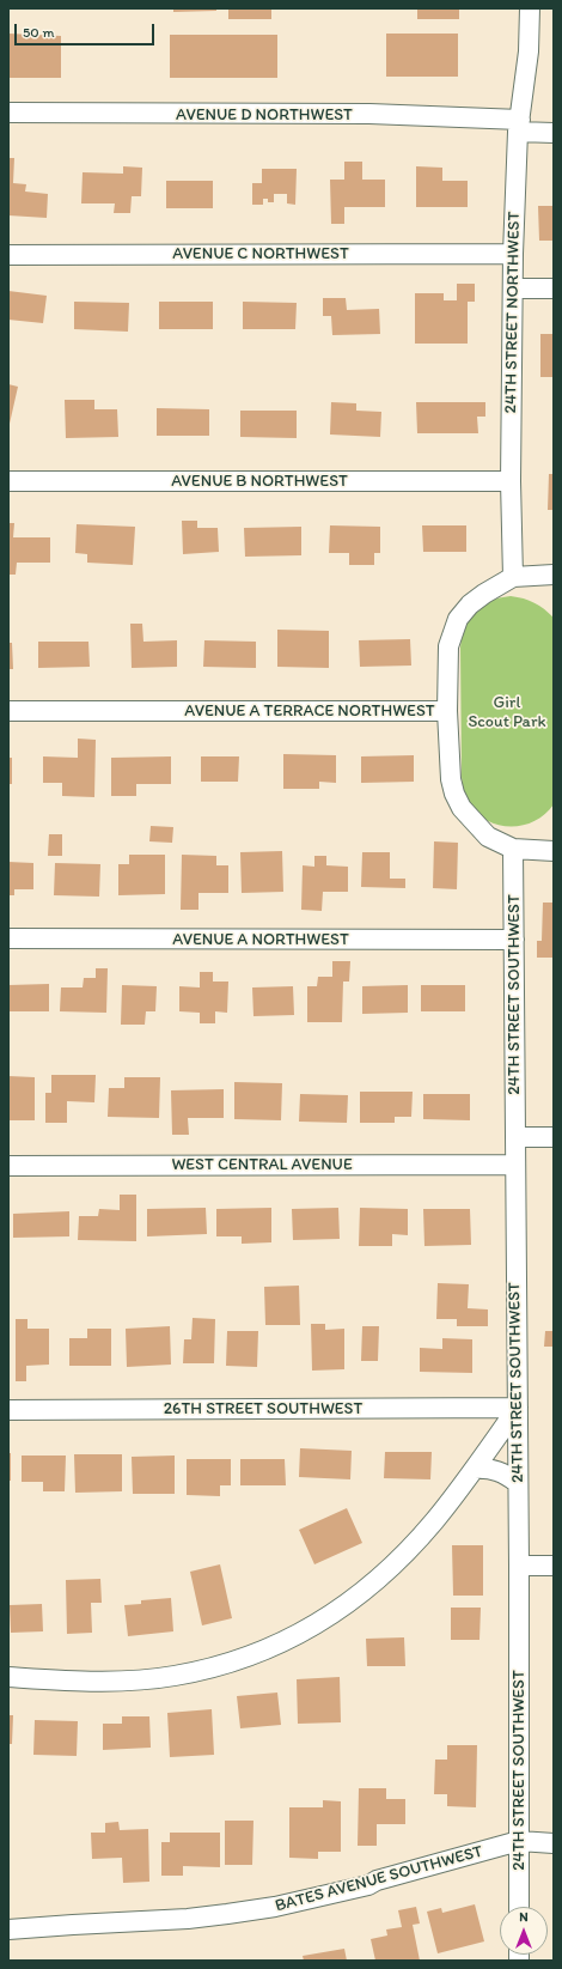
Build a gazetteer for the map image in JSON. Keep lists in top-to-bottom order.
{
  "streets": {
    "street": [
      "AVENUE D NORTHWEST",
      "AVENUE C NORTHWEST",
      "24TH STREET NORTHWEST",
      "AVENUE B NORTHWEST",
      "AVENUE A TERRACE NORTHWEST",
      "AVENUE A NORTHWEST",
      "24TH STREET SOUTHWEST",
      "WEST CENTRAL AVENUE",
      "26TH STREET SOUTHWEST",
      "BATES AVENUE SOUTHWEST"
    ]
  },
  "crossings": [
    ["AVENUE D NORTHWEST", "24TH STREET NORTHWEST"],
    ["AVENUE C NORTHWEST", "24TH STREET NORTHWEST"],
    ["24TH STREET NORTHWEST", "AVENUE B NORTHWEST"],
    ["24TH STREET NORTHWEST", "AVENUE A TERRACE NORTHWEST"],
    ["AVENUE A NORTHWEST", "24TH STREET SOUTHWEST"],
    ["24TH STREET SOUTHWEST", "WEST CENTRAL AVENUE"],
    ["24TH STREET SOUTHWEST", "26TH STREET SOUTHWEST"],
    ["24TH STREET SOUTHWEST", "BATES AVENUE SOUTHWEST"]
  ],
  "parks": ["Girl Scout Park"],
  "scale_bar": "50 m",
  "north": "top"
}
